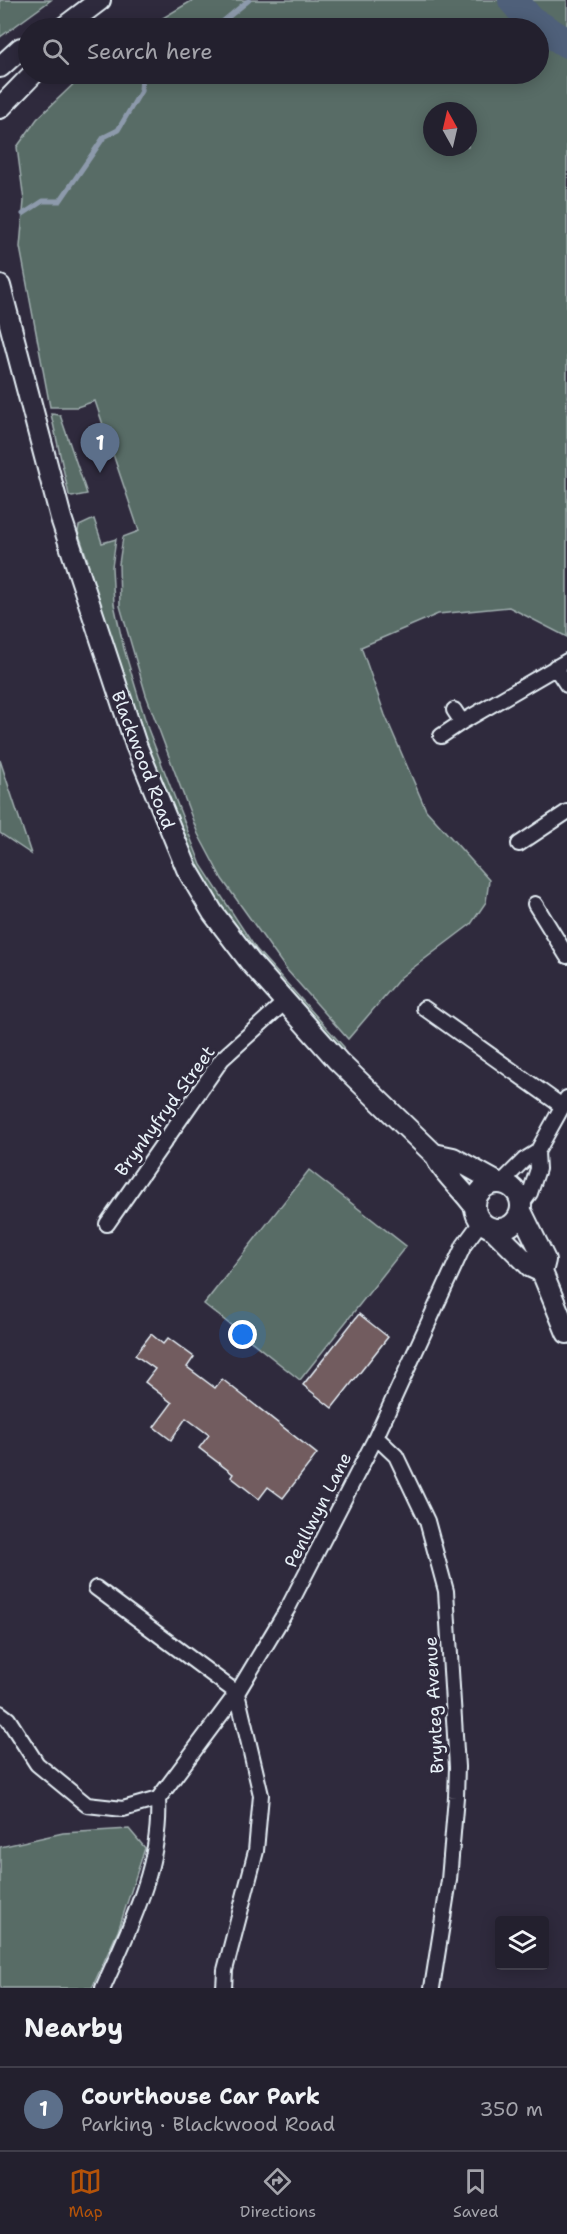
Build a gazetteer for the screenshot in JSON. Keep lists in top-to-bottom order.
{
  "streets": {
    "main road": ["Blackwood Road"],
    "street": ["Brynhyfryd Street", "Penllwyn Lane", "Brynteg Avenue"]
  },
  "crossings": [
    ["Blackwood Road", "Brynhyfryd Street"],
    ["Blackwood Road", "Penllwyn Lane"],
    ["Penllwyn Lane", "Brynteg Avenue"]
  ],
  "north": "top",
  "page": {
    "search": "Search here",
    "pins": "1",
    "heading": "Nearby",
    "list": [
      {
        "mark": "1",
        "name": "Courthouse Car Park",
        "note": "Parking · Blackwood Road",
        "value": "350 m"
      }
    ],
    "nav": ["Map", "Directions", "Saved"]
  }
}
